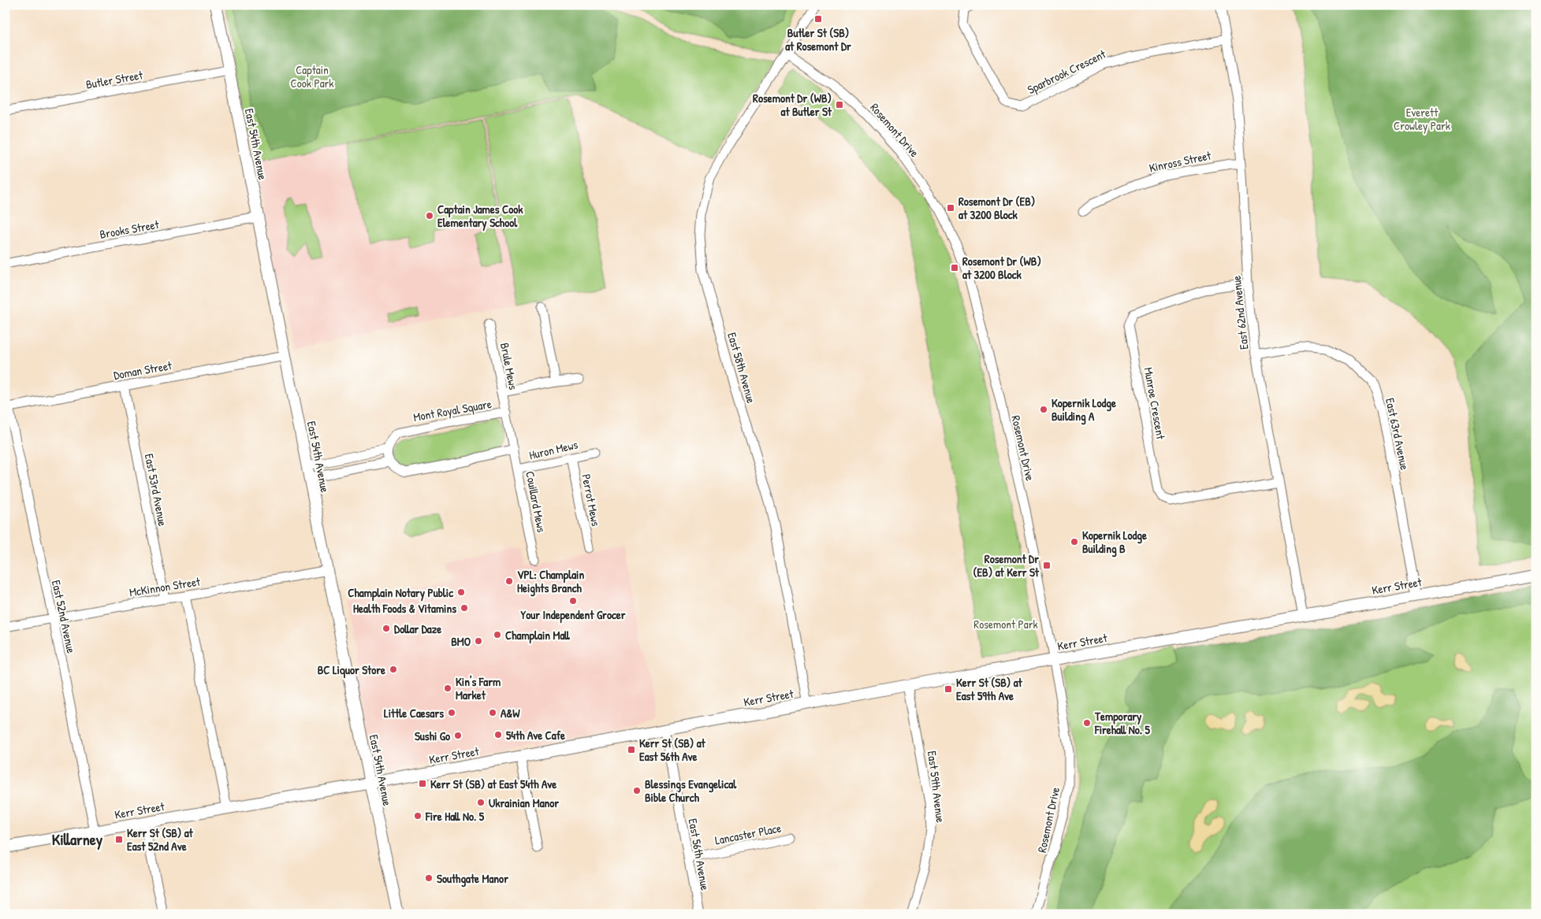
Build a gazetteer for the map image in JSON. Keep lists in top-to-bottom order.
{
  "streets": {
    "street": [
      "Sparbrook Crescent",
      "Butler Street",
      "Rosemont Drive",
      "East 54th Avenue",
      "Kinross Street",
      "Brooks Street",
      "East 62nd Avenue",
      "Brule Mews",
      "East 58th Avenue",
      "Doman Street",
      "Munroe Crescent",
      "Mont Royal Square",
      "East 63rd Avenue",
      "Huron Mews",
      "East 53rd Avenue",
      "Perrot Mews",
      "Couillard Mews",
      "Kerr Street",
      "McKinnon Street",
      "East 52nd Avenue",
      "East 59th Avenue",
      "Lancaster Place",
      "East 56th Avenue"
    ]
  },
  "crossings": [
    ["Sparbrook Crescent", "East 62nd Avenue"],
    ["Butler Street", "East 54th Avenue"],
    ["Rosemont Drive", "East 58th Avenue"],
    ["Rosemont Drive", "Kerr Street"],
    ["East 54th Avenue", "Brooks Street"],
    ["East 54th Avenue", "Doman Street"],
    ["East 54th Avenue", "Kerr Street"],
    ["East 54th Avenue", "McKinnon Street"],
    ["Kinross Street", "East 62nd Avenue"],
    ["East 62nd Avenue", "Munroe Crescent"],
    ["East 62nd Avenue", "East 63rd Avenue"],
    ["East 62nd Avenue", "Kerr Street"],
    ["Brule Mews", "Mont Royal Square"],
    ["East 58th Avenue", "Kerr Street"],
    ["Doman Street", "East 53rd Avenue"],
    ["Doman Street", "East 52nd Avenue"],
    ["Mont Royal Square", "Couillard Mews"],
    ["East 63rd Avenue", "Kerr Street"],
    ["Huron Mews", "Perrot Mews"],
    ["Huron Mews", "Couillard Mews"],
    ["East 53rd Avenue", "McKinnon Street"],
    ["Kerr Street", "East 52nd Avenue"],
    ["Kerr Street", "East 59th Avenue"],
    ["Kerr Street", "East 56th Avenue"],
    ["McKinnon Street", "East 52nd Avenue"],
    ["Lancaster Place", "East 56th Avenue"]
  ],
  "districts": ["Killarney"],
  "parks": ["Captain Cook Park", "Everett Crowley Park", "Rosemont Park"],
  "places": {
    "transit": [
      "Butler St (SB) at Rosemont Dr",
      "Rosemont Dr (WB) at Butler St",
      "Rosemont Dr (EB) at 3200 Block",
      "Rosemont Dr (WB) at 3200 Block",
      "Rosemont Dr (EB) at Kerr St",
      "Kerr St (SB) at East 59th Ave",
      "Kerr St (SB) at East 56th Ave",
      "Kerr St (SB) at East 54th Ave",
      "Kerr St (SB) at East 52nd Ave"
    ],
    "other": [
      "Captain James Cook Elementary School",
      "Kopernik Lodge Building A",
      "Kopernik Lodge Building B",
      "VPL: Champlain Heights Branch",
      "Champlain Notary Public",
      "Your Independent Grocer",
      "Health Foods & Vitamins",
      "Dollar Daze",
      "Champlain Mall",
      "BMO",
      "BC Liquor Store",
      "Kin's Farm Market",
      "Little Caesars",
      "A&W",
      "Temporary Firehall No. 5",
      "54th Ave Cafe",
      "Sushi Go",
      "Blessings Evangelical Bible Church",
      "Ukrainian Manor",
      "Fire Hall No. 5",
      "Southgate Manor"
    ]
  }
}
